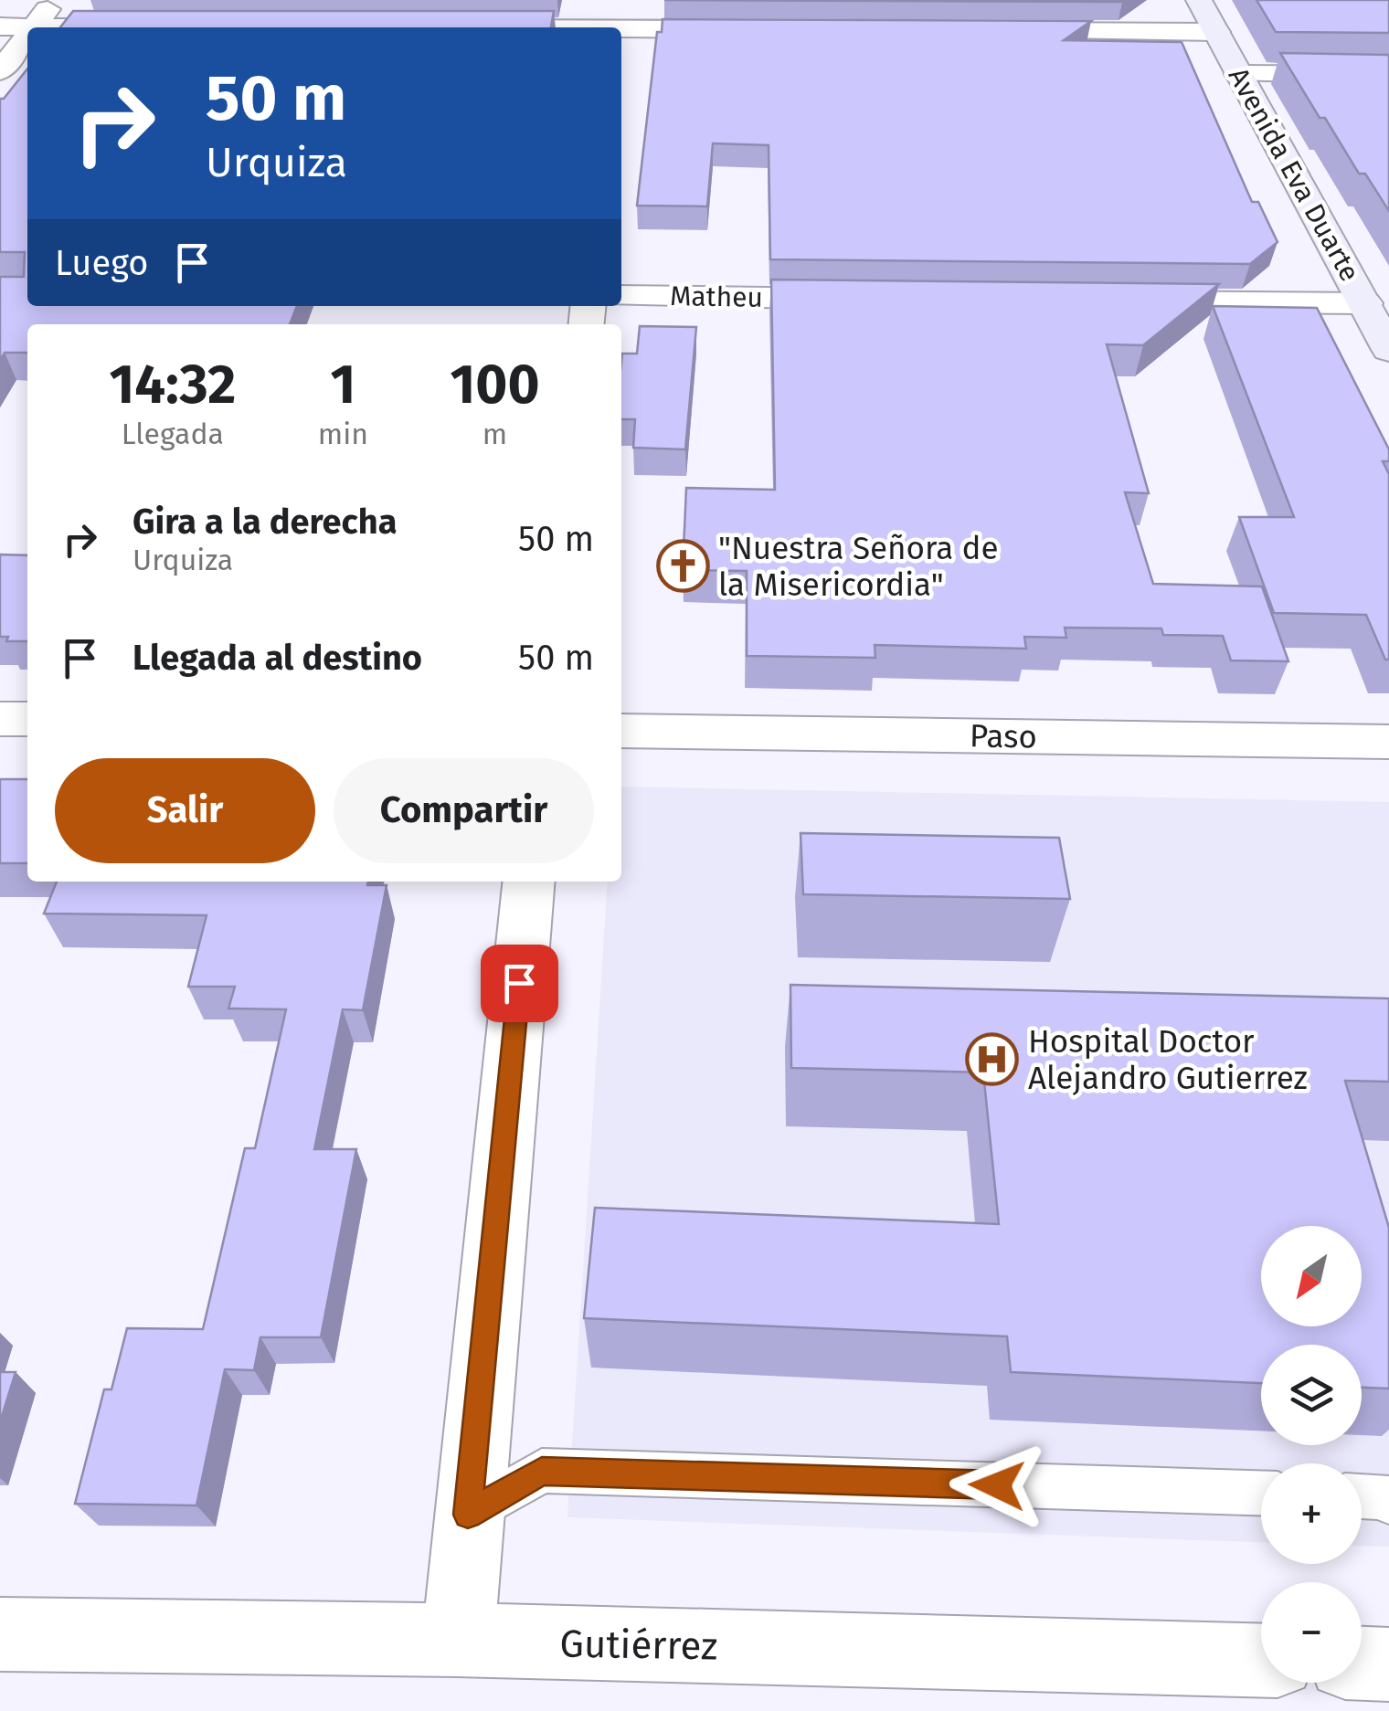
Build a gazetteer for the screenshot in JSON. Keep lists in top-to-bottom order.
{
  "streets": {
    "main road": ["Avenida Eva Duarte"],
    "street": ["Matheu", "Paso", "Gutiérrez"]
  },
  "places": {
    "church": ["\"Nuestra Señora de la Misericordia\""],
    "hospital": ["Hospital Doctor Alejandro Gutierrez"]
  },
  "north": "bottom left",
  "page": {
    "turn": ["50 m", "Urquiza"],
    "then": "Luego",
    "eta": [
      "14:32",
      "Llegada",
      "1",
      "min",
      "100",
      "m"
    ],
    "list": [
      {
        "name": "Gira a la derecha",
        "note": "Urquiza",
        "value": "50 m"
      },
      {
        "name": "Llegada al destino",
        "value": "50 m"
      }
    ],
    "buttons": ["Salir", "Compartir"],
    "map_buttons": ["+", "−"]
  }
}
